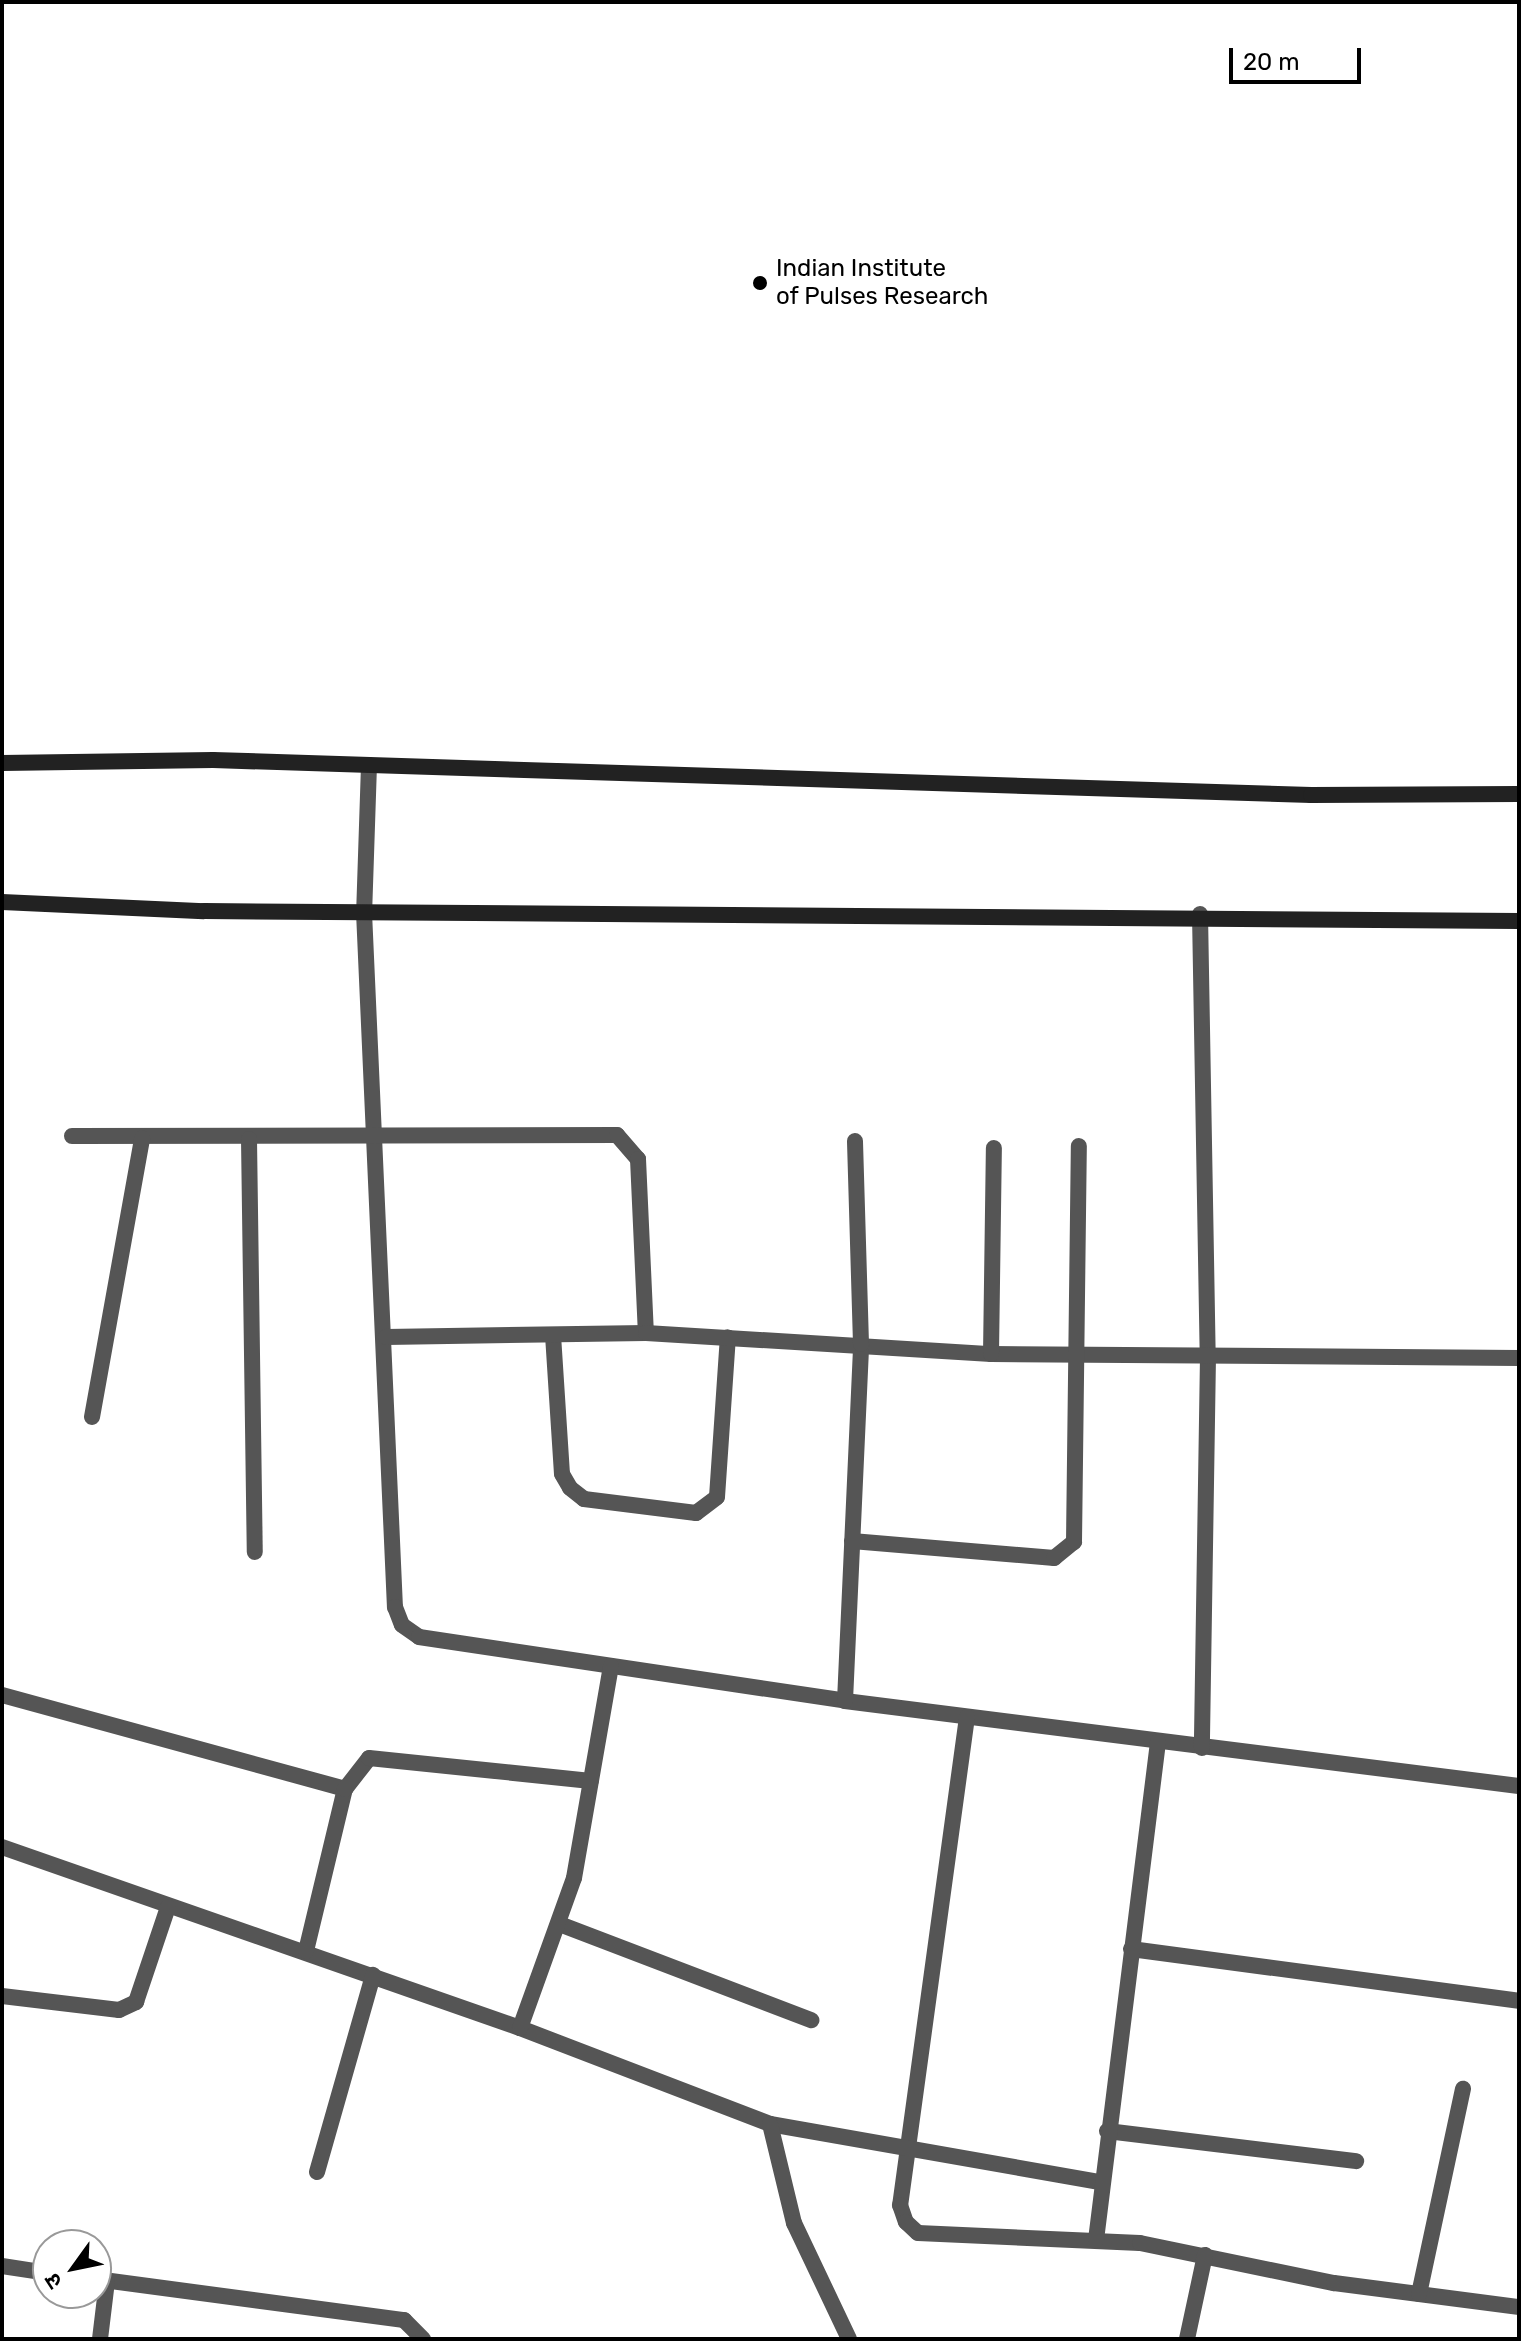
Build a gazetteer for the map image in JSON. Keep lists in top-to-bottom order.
{
  "places": ["Indian Institute of Pulses Research"],
  "scale_bar": "20 m",
  "north": "bottom left"
}
